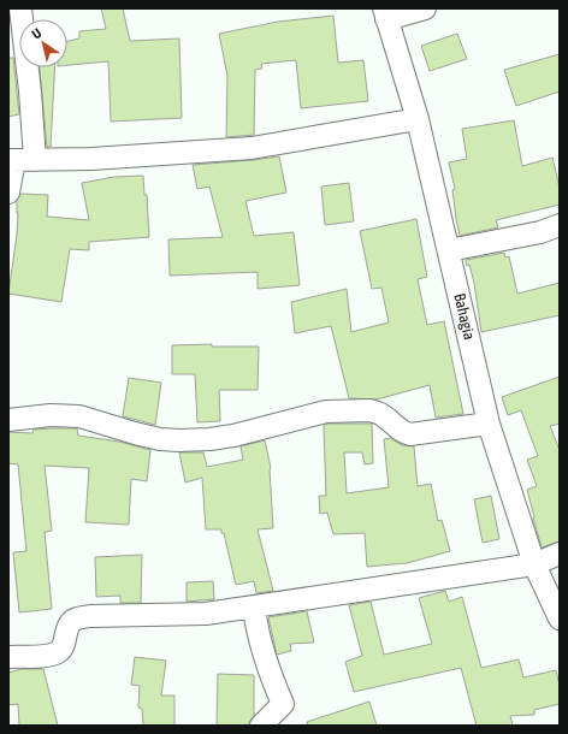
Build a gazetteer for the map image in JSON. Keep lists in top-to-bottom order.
{
  "streets": {
    "street": ["Bahagia"]
  },
  "north": "top left"
}
